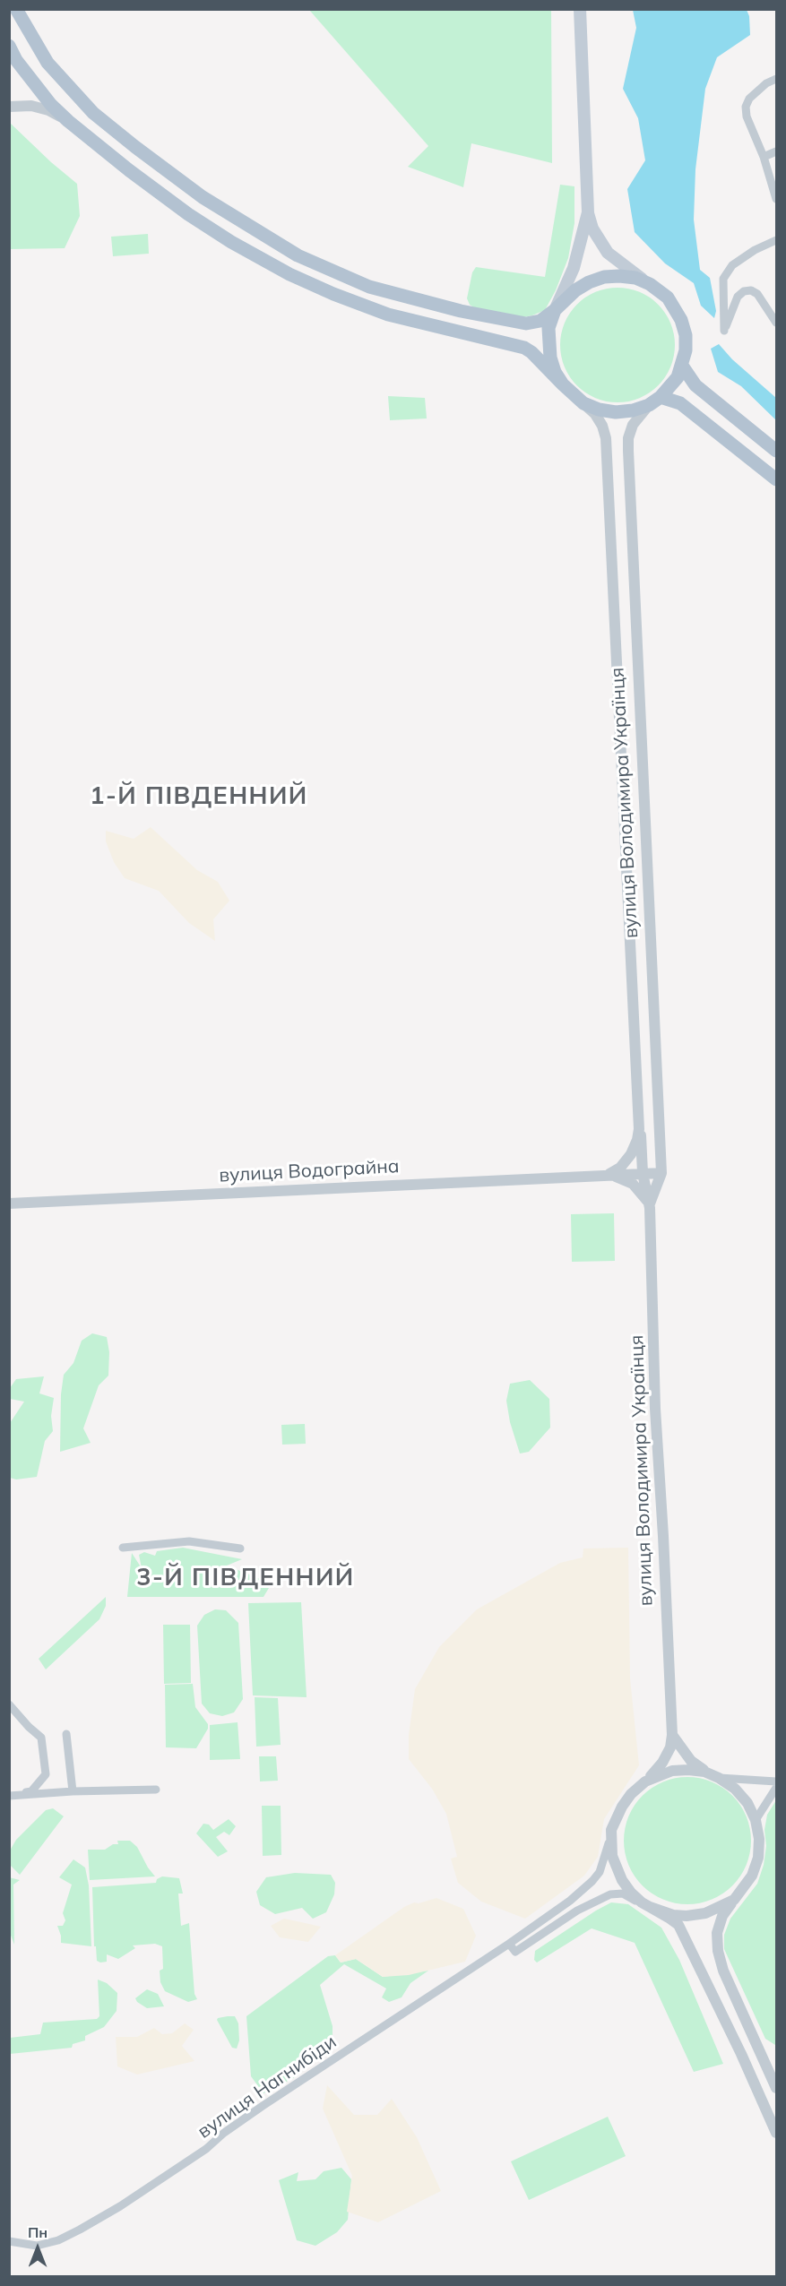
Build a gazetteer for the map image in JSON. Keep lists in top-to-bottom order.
{
  "streets": {
    "main road": ["вулиця Володимира Українця"],
    "street": ["вулиця Водограйна", "вулиця Нагнибіди"]
  },
  "crossings": [
    ["вулиця Володимира Українця", "вулиця Водограйна"],
    ["вулиця Володимира Українця", "вулиця Нагнибіди"]
  ],
  "districts": ["1-Й ПІВДЕННИЙ", "3-Й ПІВДЕННИЙ"],
  "north": "top"
}
